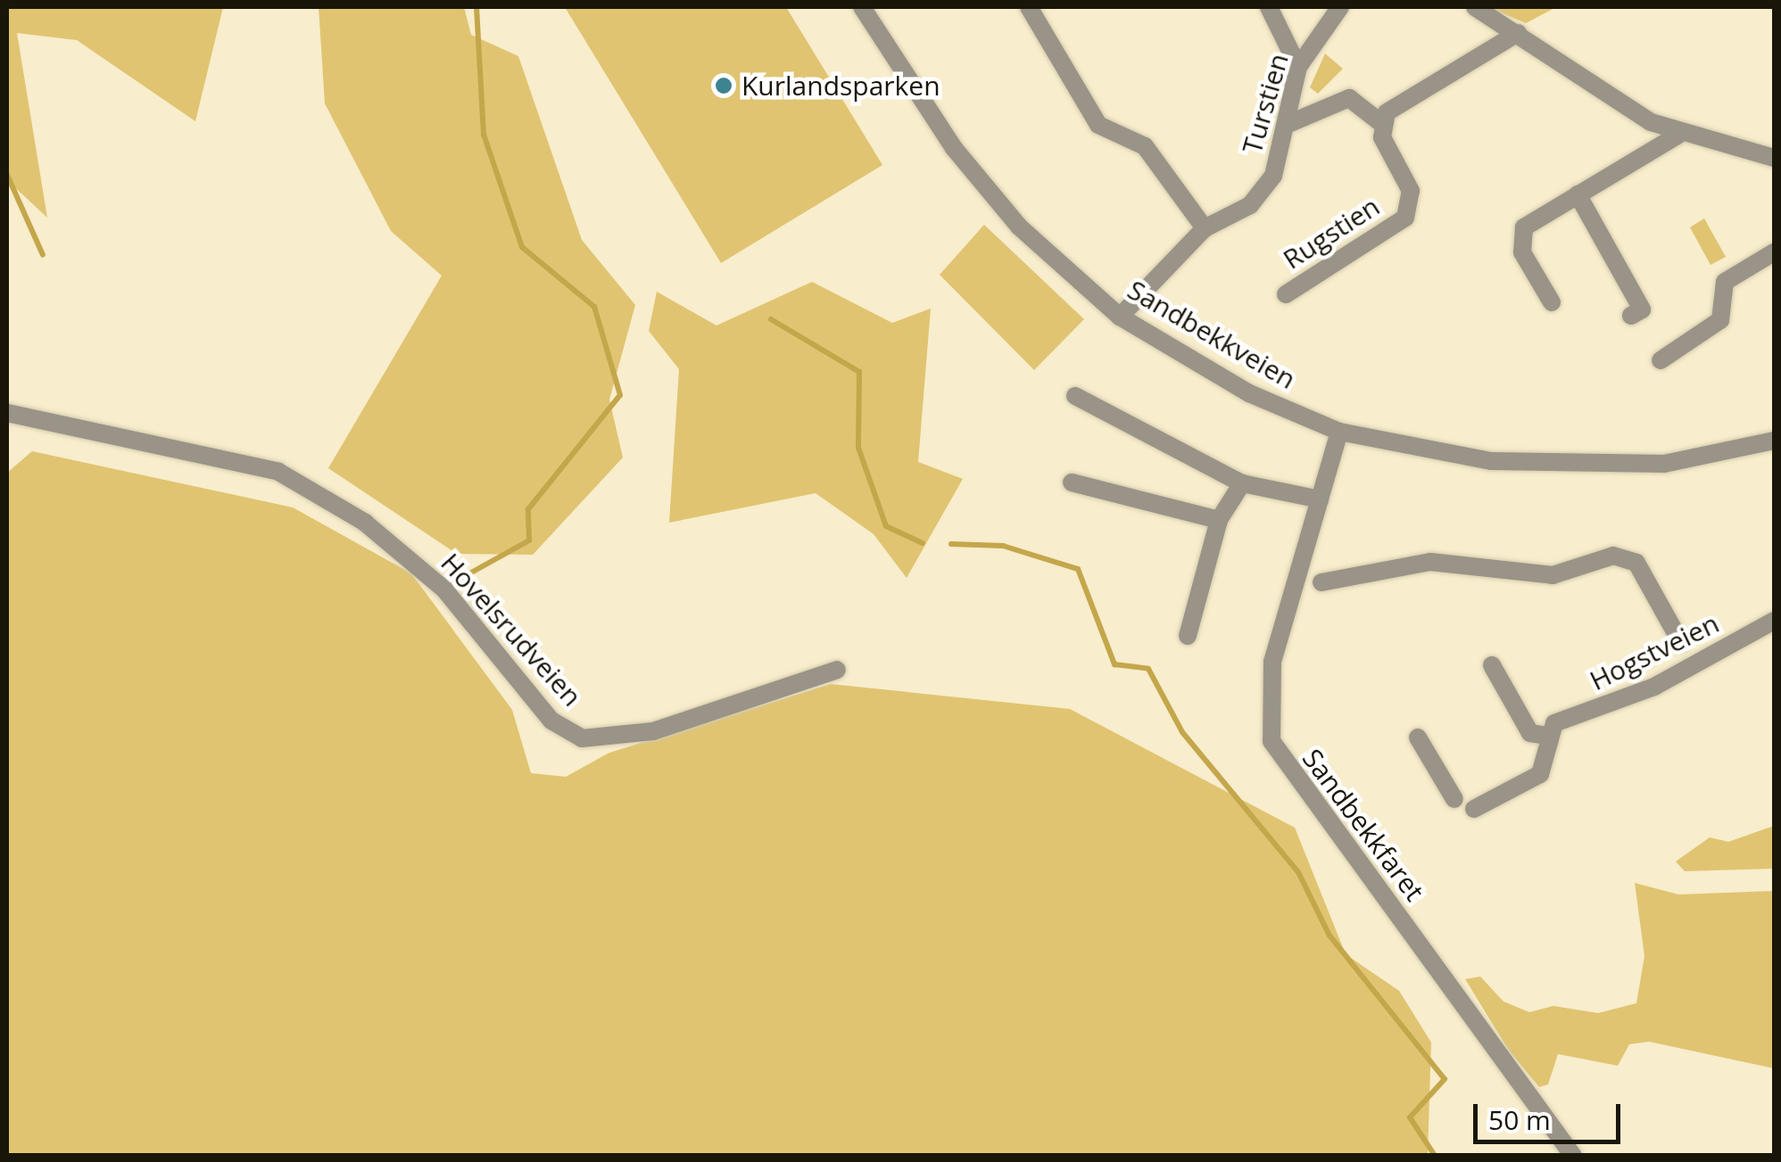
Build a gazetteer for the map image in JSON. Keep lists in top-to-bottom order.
{
  "streets": {
    "street": [
      "Turstien",
      "Rugstien",
      "Sandbekkveien",
      "Hovelsrudveien",
      "Hogstveien",
      "Sandbekkfaret"
    ]
  },
  "crossings": [
    ["Turstien", "Sandbekkveien"],
    ["Sandbekkveien", "Sandbekkfaret"]
  ],
  "places": ["Kurlandsparken"],
  "scale_bar": "50 m"
}
